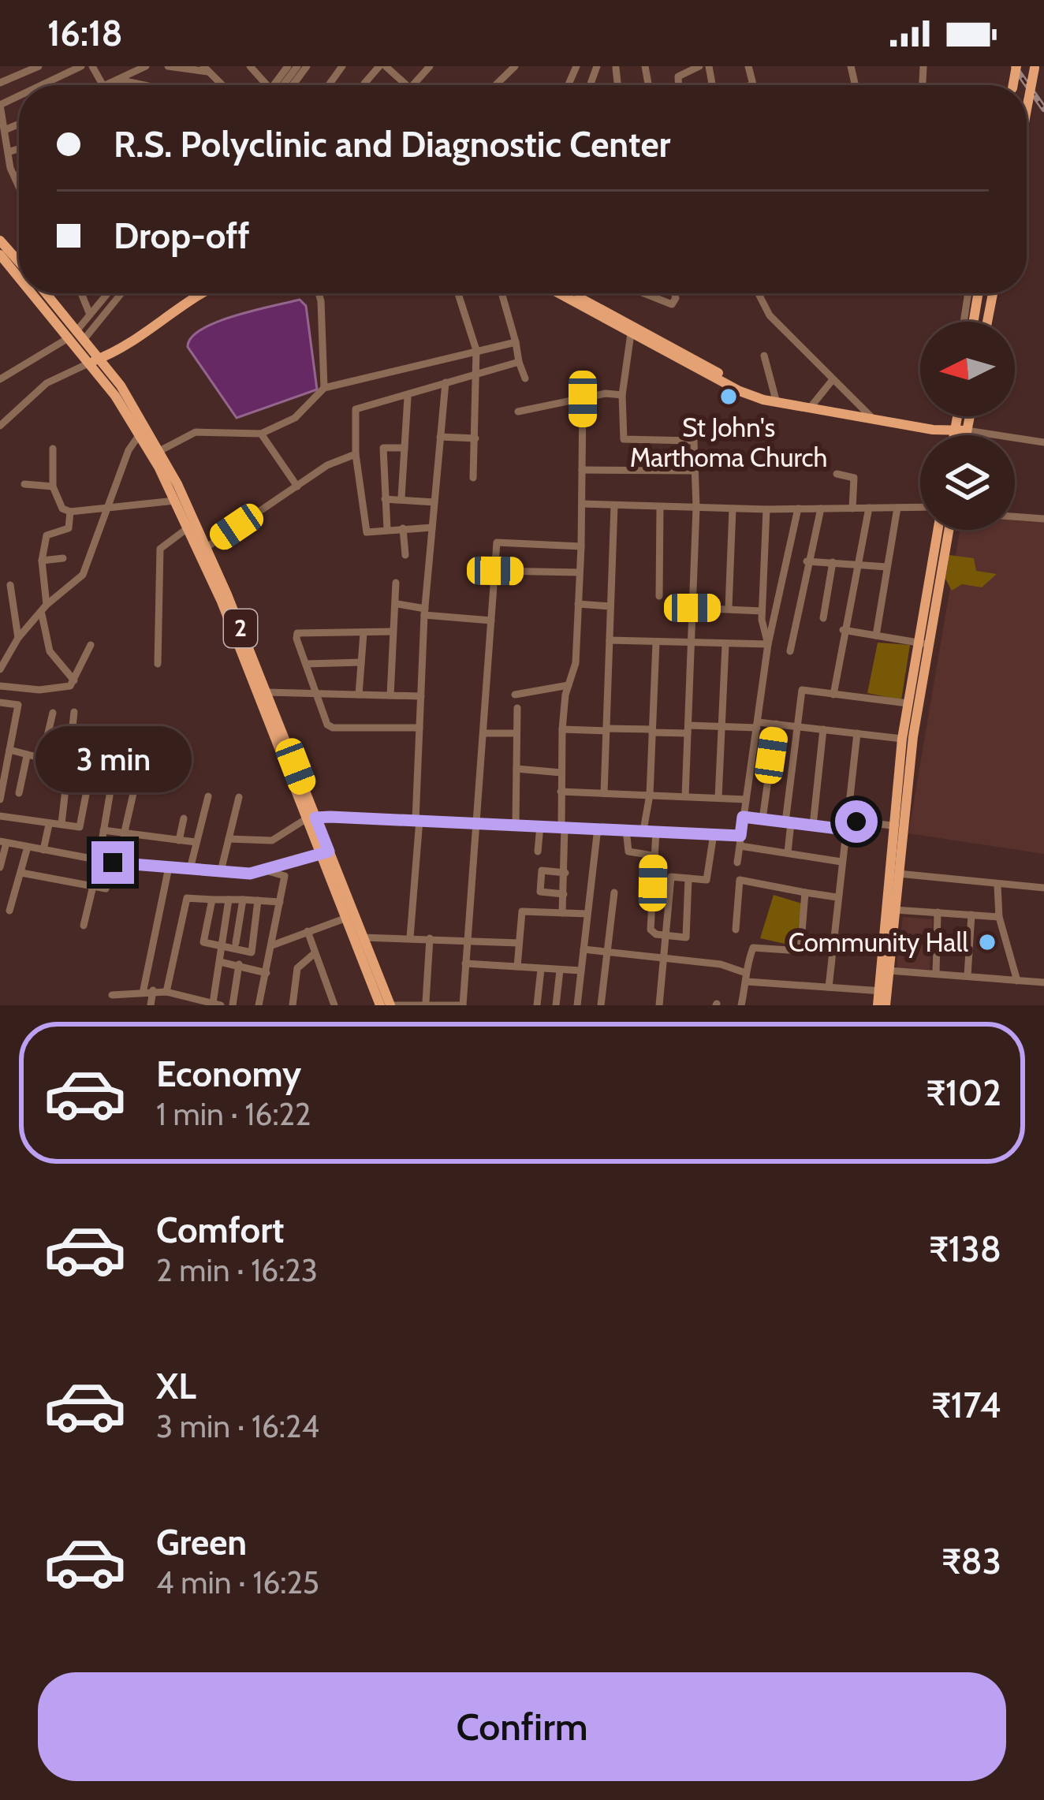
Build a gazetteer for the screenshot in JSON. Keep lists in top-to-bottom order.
{
  "streets": {
    "main road": ["2"]
  },
  "places": ["St John's Marthoma Church", "Community Hall"],
  "north": "left",
  "page": {
    "status": "16:18",
    "banner": ["R.S. Polyclinic and Diagnostic Center", "Drop-off"],
    "bubble": "3 min",
    "list": [
      {
        "name": "Economy",
        "note": "1 min · 16:22",
        "value": "₹102"
      },
      {
        "name": "Comfort",
        "note": "2 min · 16:23",
        "value": "₹138"
      },
      {
        "name": "XL",
        "note": "3 min · 16:24",
        "value": "₹174"
      },
      {
        "name": "Green",
        "note": "4 min · 16:25",
        "value": "₹83"
      }
    ],
    "buttons": "Confirm"
  }
}
